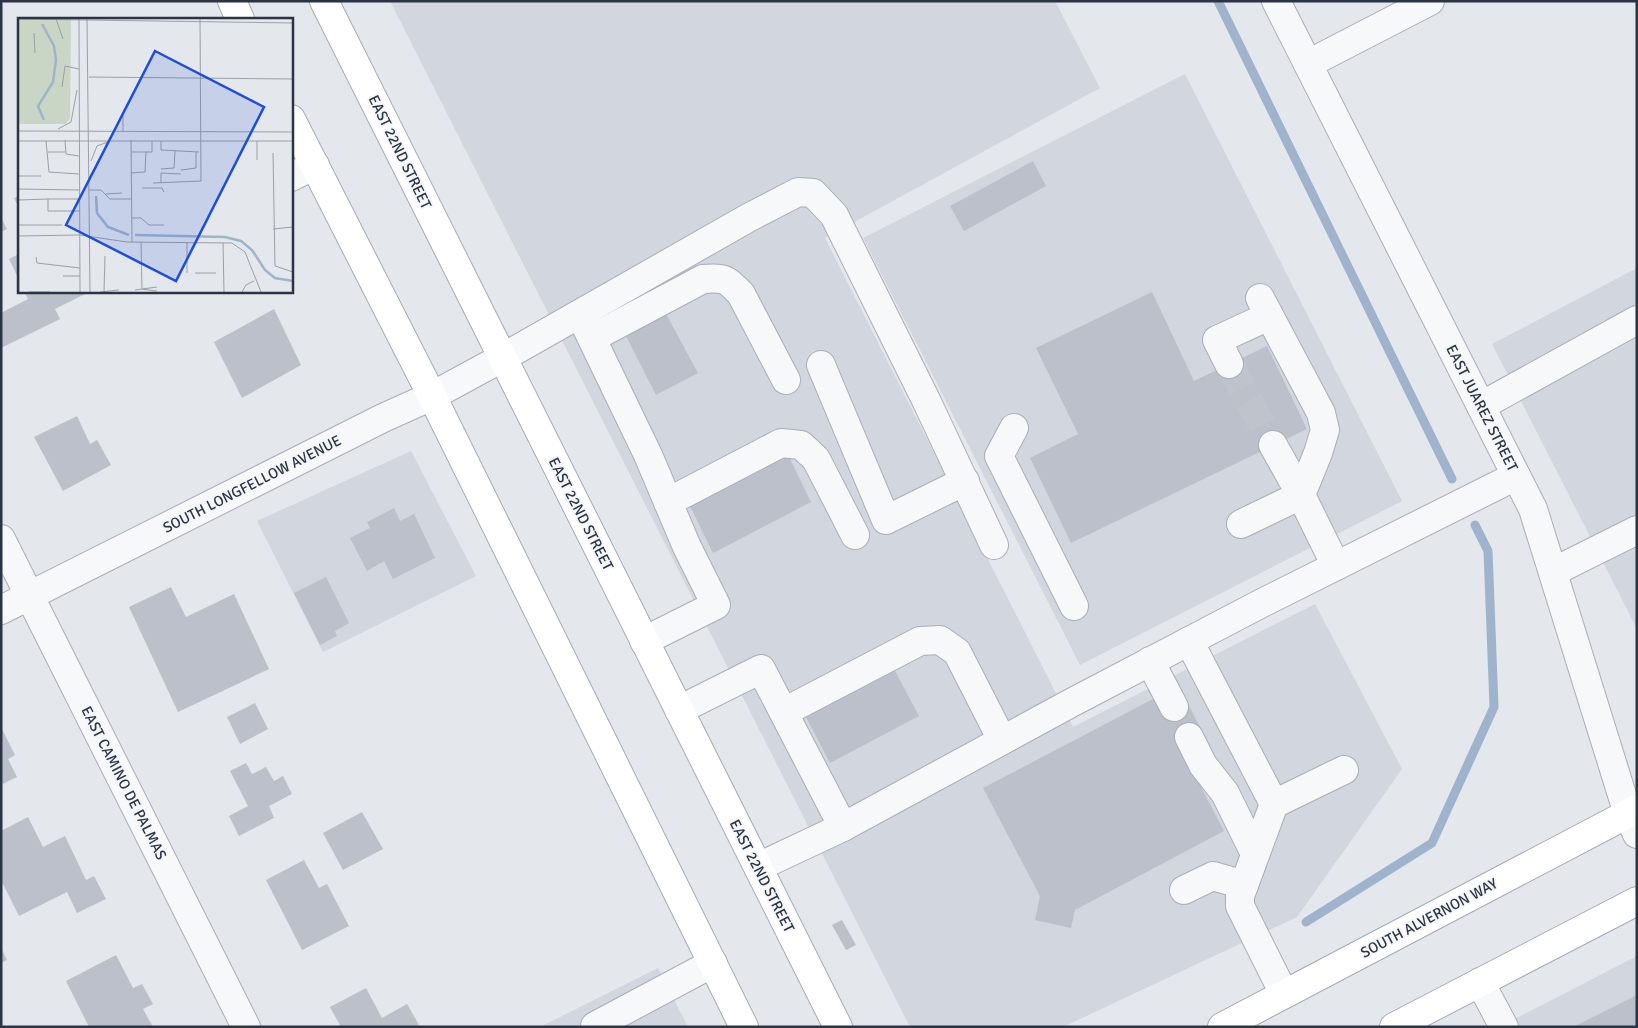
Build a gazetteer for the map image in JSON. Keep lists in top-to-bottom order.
{
  "streets": {
    "main road": ["EAST 22ND STREET", "SOUTH ALVERNON WAY"],
    "street": ["EAST JUAREZ STREET", "SOUTH LONGFELLOW AVENUE", "EAST CAMINO DE PALMAS"]
  },
  "crossings": [
    ["EAST 22ND STREET", "SOUTH LONGFELLOW AVENUE"],
    ["EAST JUAREZ STREET", "SOUTH ALVERNON WAY"],
    ["SOUTH LONGFELLOW AVENUE", "EAST CAMINO DE PALMAS"]
  ]
}
